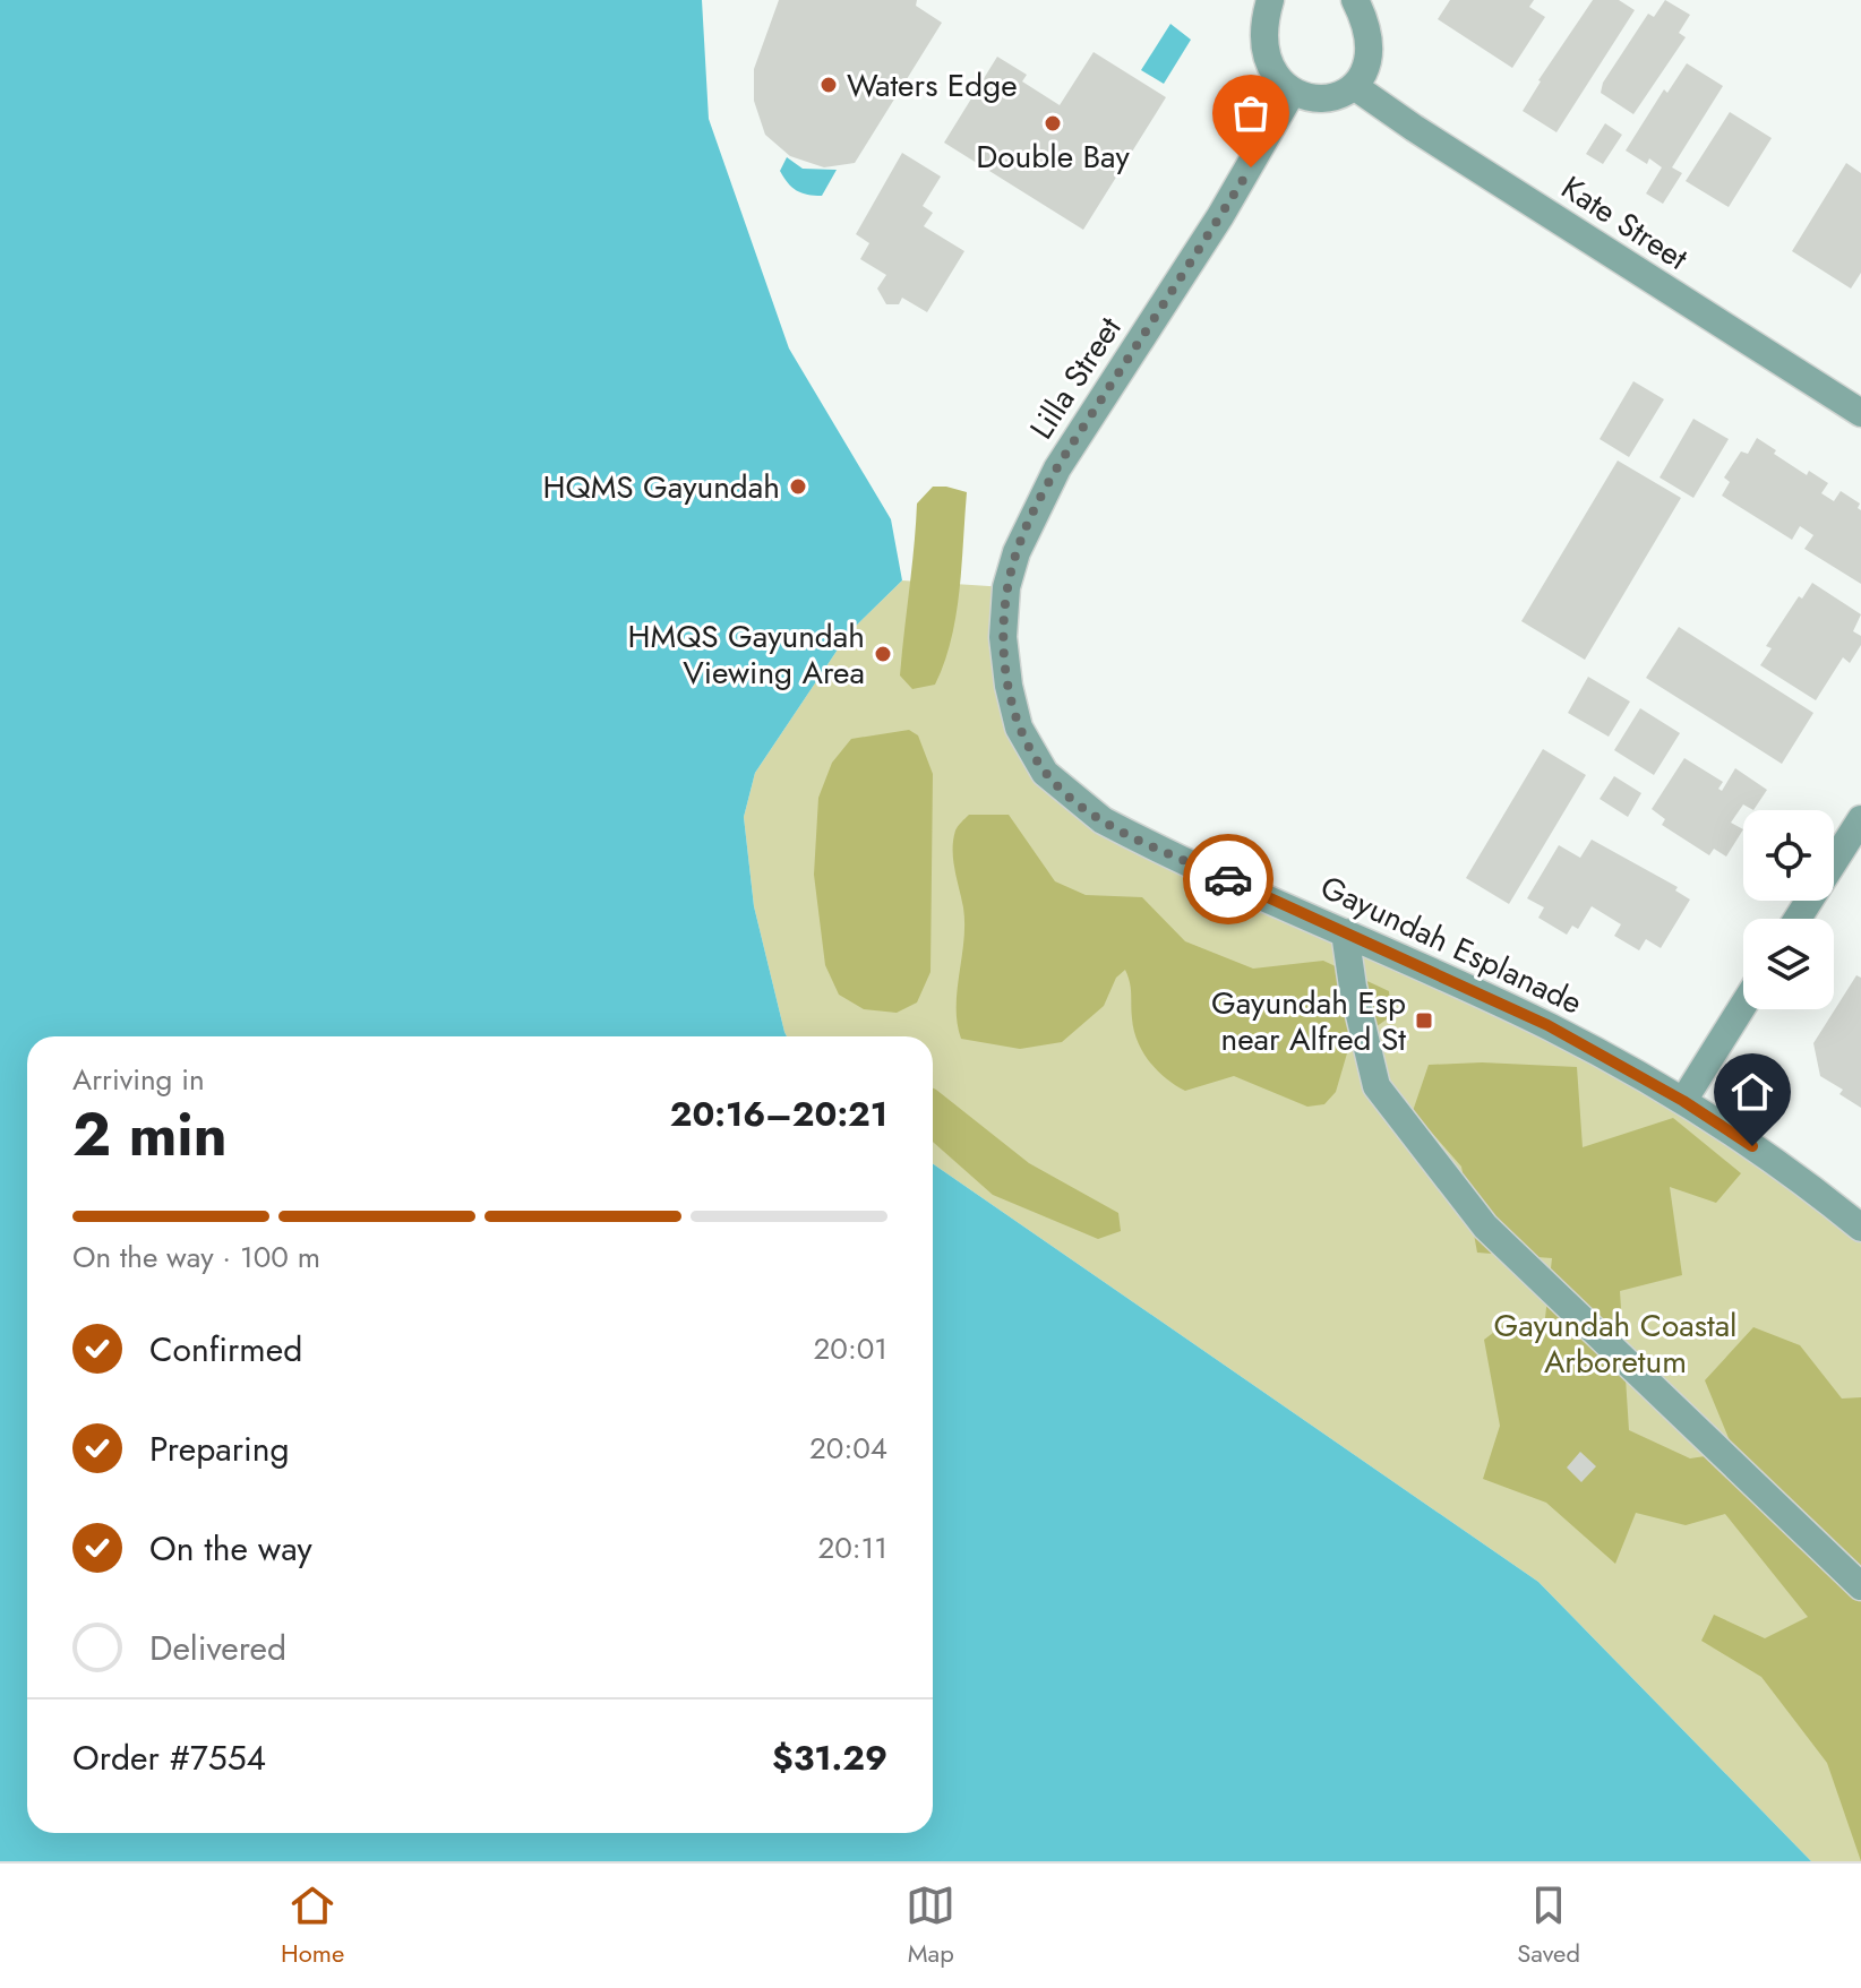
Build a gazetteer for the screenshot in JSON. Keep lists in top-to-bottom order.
{
  "streets": {
    "street": ["Kate Street", "Lilla Street", "Gayundah Esplanade"]
  },
  "crossings": [
    ["Lilla Street", "Gayundah Esplanade"]
  ],
  "parks": ["Gayundah Coastal Arboretum"],
  "places": {
    "other": [
      "Waters Edge",
      "Double Bay",
      "HQMS Gayundah",
      "HMQS Gayundah Viewing Area"
    ],
    "transit": ["Gayundah Esp near Alfred St"]
  },
  "page": {
    "heading": ["2 min", "Arriving in", "20:16–20:21"],
    "panel": ["Order #7554", "$31.29"],
    "bar": "On the way · 100 m",
    "list": [
      ["Confirmed", "20:01"],
      ["Preparing", "20:04"],
      ["On the way", "20:11"],
      "Delivered"
    ],
    "tabs": ["Home", "Map", "Saved"]
  }
}
